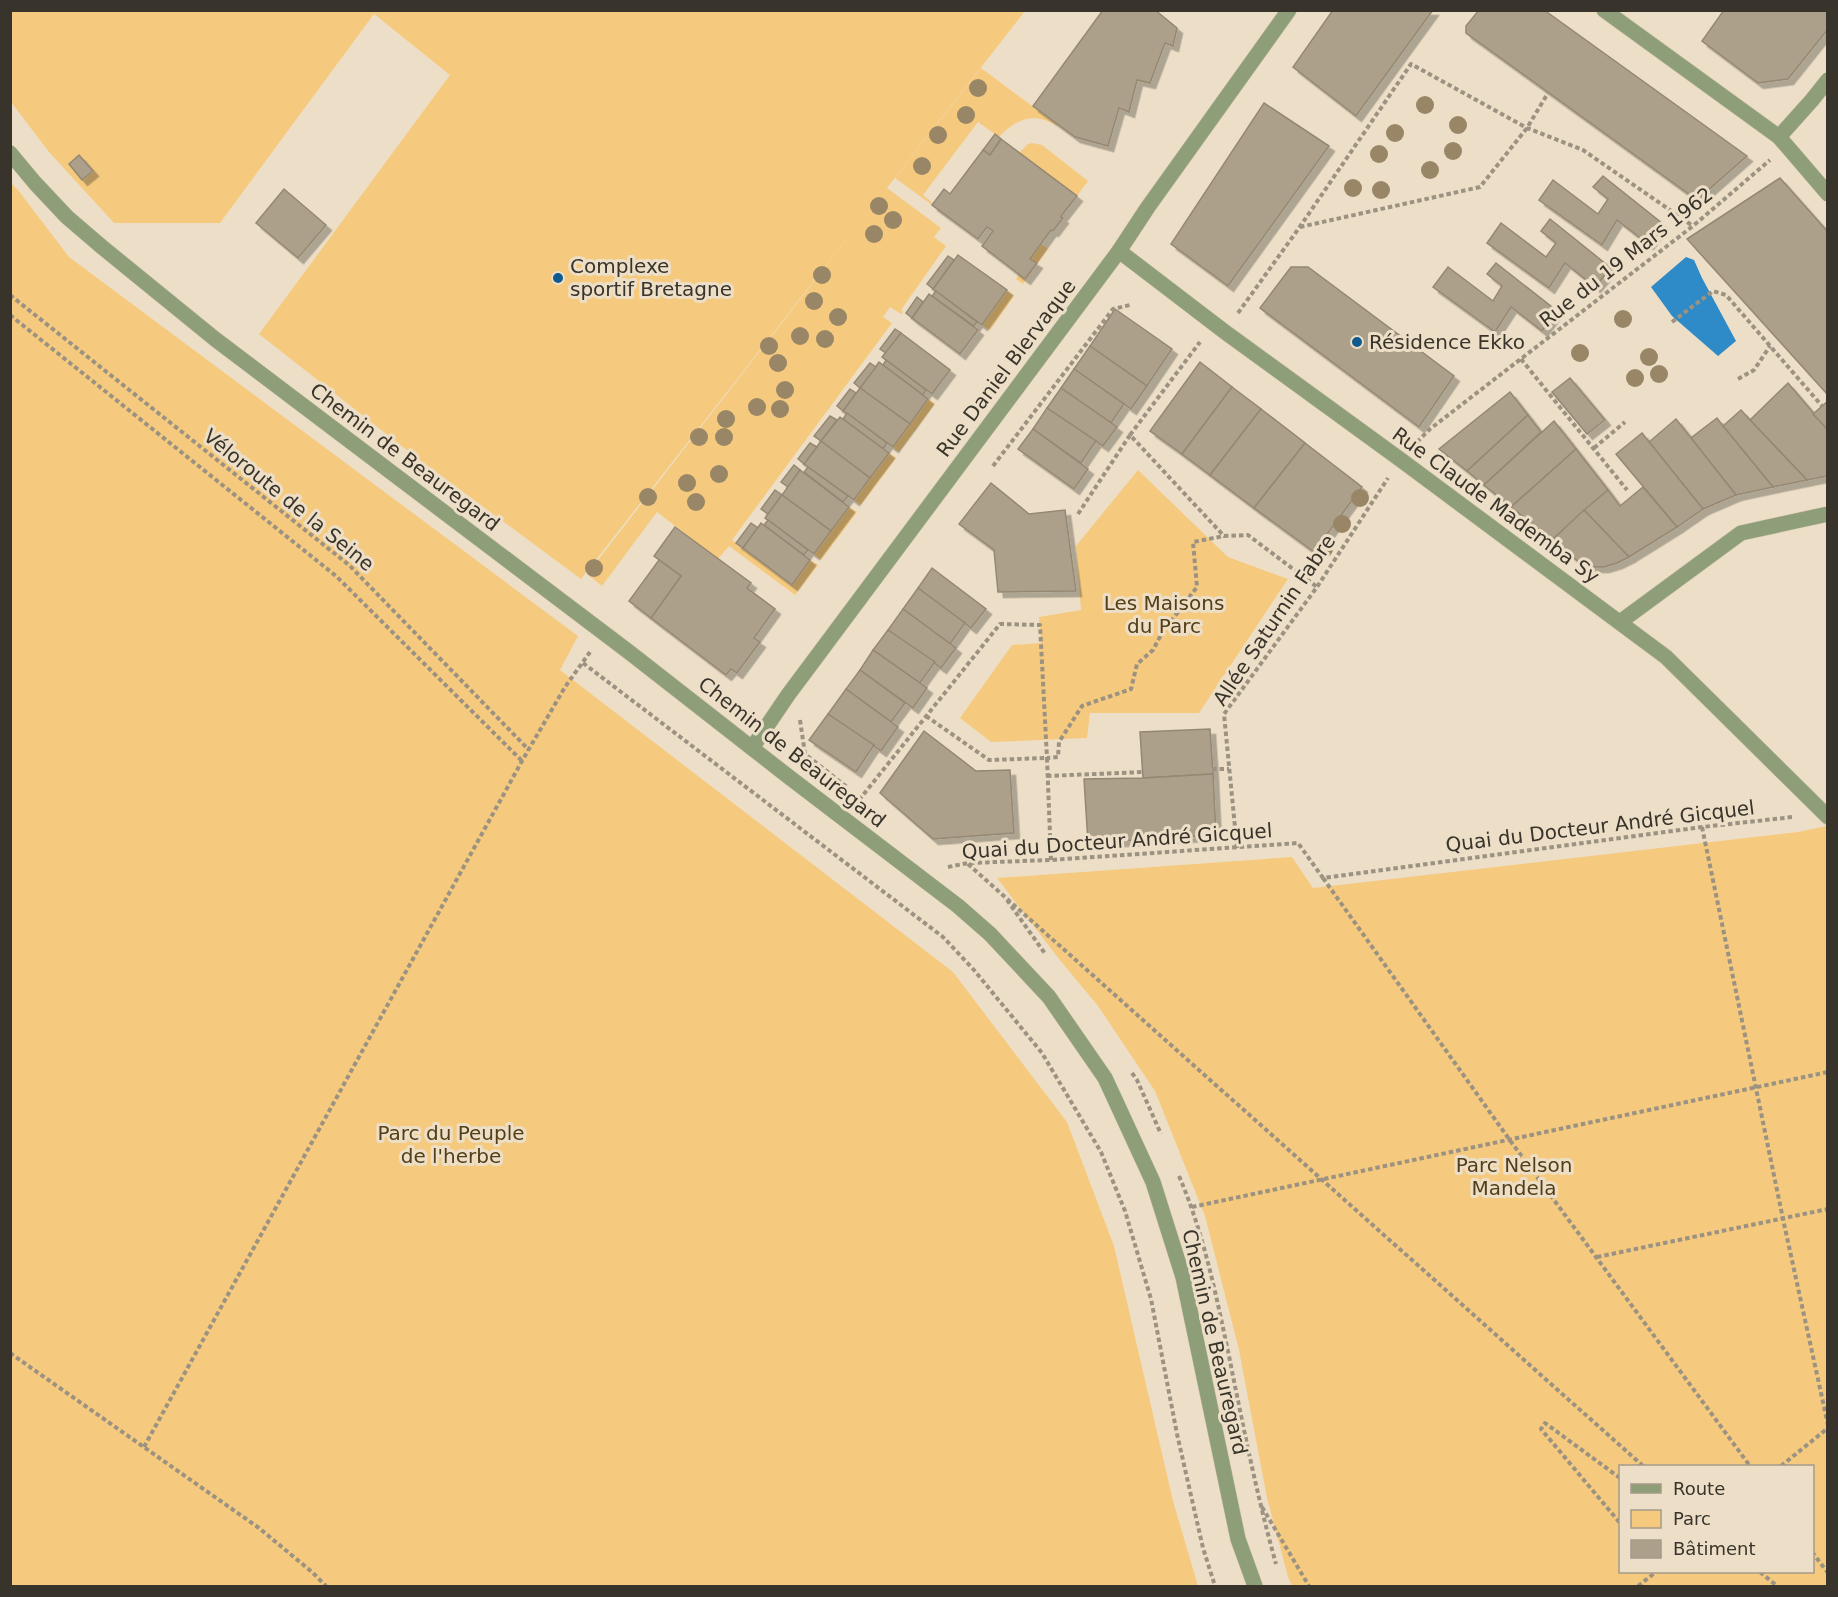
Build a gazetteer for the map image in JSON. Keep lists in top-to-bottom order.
{
  "streets": {
    "street": ["Rue Daniel Blervaque", "Chemin de Beauregard", "Rue Claude Mademba Sy"],
    "path": [
      "Rue du 19 Mars 1962",
      "Véloroute de la Seine",
      "Allée Saturnin Fabre",
      "Quai du Docteur André Gicquel"
    ]
  },
  "crossings": [
    ["Rue du 19 Mars 1962", "Rue Claude Mademba Sy"],
    ["Rue du 19 Mars 1962", "Allée Saturnin Fabre"],
    ["Rue Daniel Blervaque", "Chemin de Beauregard"],
    ["Rue Daniel Blervaque", "Rue Claude Mademba Sy"],
    ["Rue Claude Mademba Sy", "Allée Saturnin Fabre"],
    ["Allée Saturnin Fabre", "Quai du Docteur André Gicquel"]
  ],
  "parks": ["Les Maisons du Parc", "Parc du Peuple de l'herbe", "Parc Nelson Mandela"],
  "places": ["Complexe sportif Bretagne", "Résidence Ekko"],
  "legend": ["Route", "Parc", "Bâtiment"]
}
